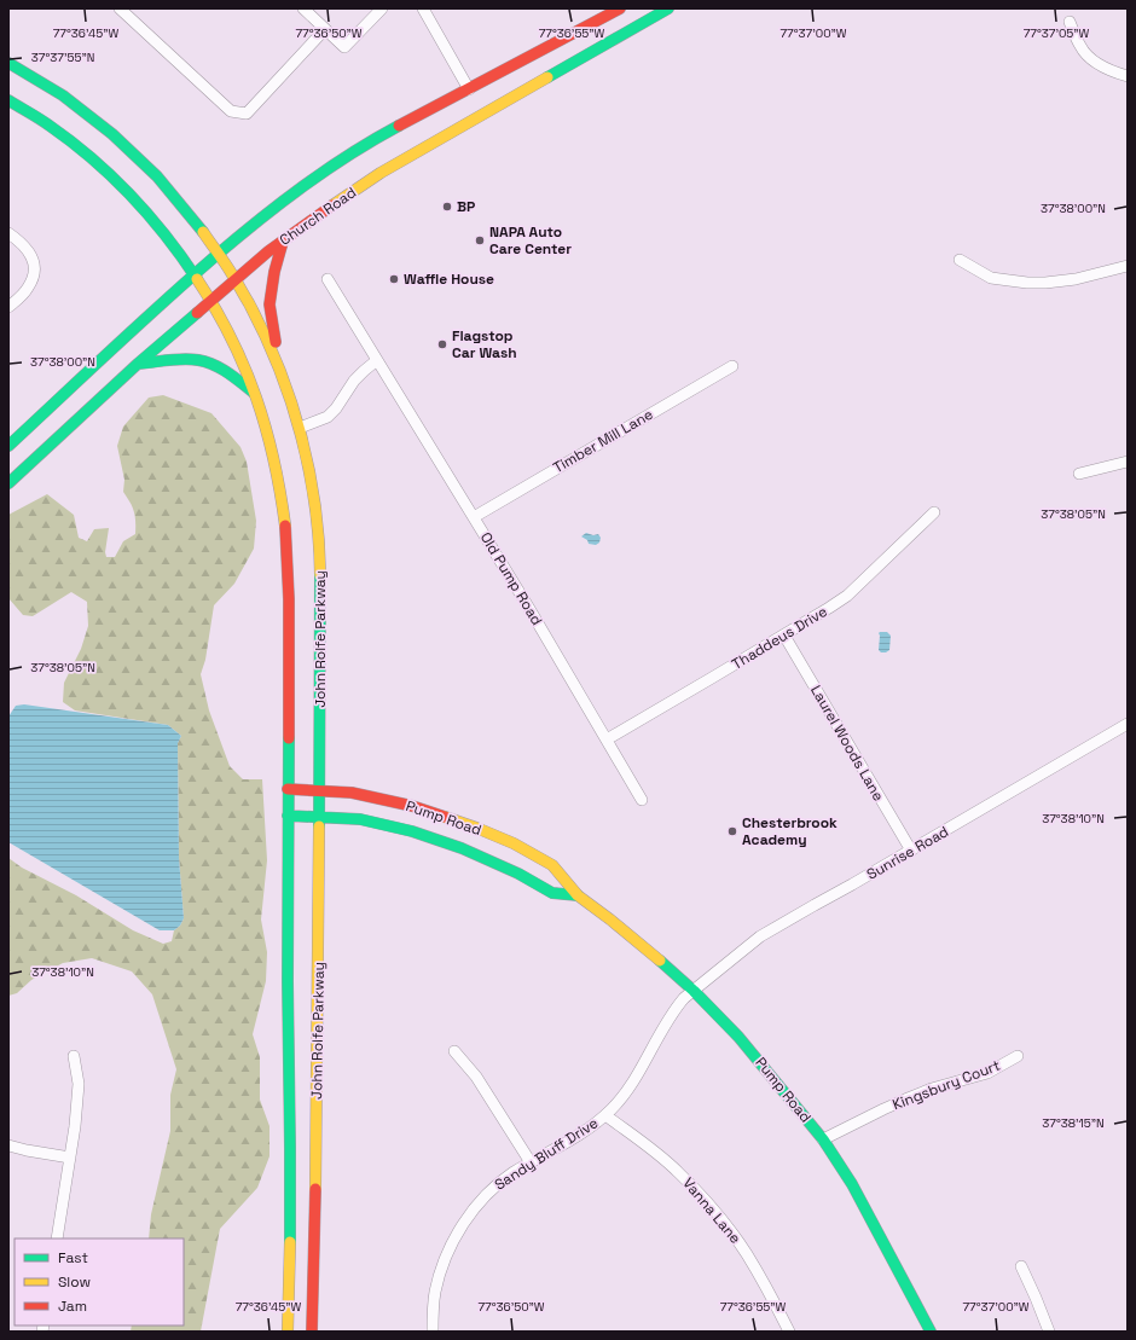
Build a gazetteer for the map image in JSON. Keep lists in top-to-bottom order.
{
  "streets": {
    "main road": ["Church Road", "John Rolfe Parkway", "Pump Road"],
    "street": [
      "Timber Mill Lane",
      "Old Pump Road",
      "Thaddeus Drive",
      "Laurel Woods Lane",
      "Sunrise Road",
      "Kingsbury Court",
      "Sandy Bluff Drive",
      "Vanna Lane"
    ]
  },
  "crossings": [
    ["Church Road", "John Rolfe Parkway"],
    ["Timber Mill Lane", "Old Pump Road"],
    ["Old Pump Road", "Thaddeus Drive"],
    ["Thaddeus Drive", "Laurel Woods Lane"],
    ["John Rolfe Parkway", "Pump Road"],
    ["Laurel Woods Lane", "Sunrise Road"],
    ["Pump Road", "Sunrise Road"],
    ["Pump Road", "Kingsbury Court"],
    ["Pump Road", "Sandy Bluff Drive"],
    ["Sunrise Road", "Sandy Bluff Drive"],
    ["Sandy Bluff Drive", "Vanna Lane"]
  ],
  "places": [
    "BP",
    "NAPA Auto Care Center",
    "Waffle House",
    "Flagstop Car Wash",
    "Chesterbrook Academy"
  ],
  "legend": ["Fast", "Slow", "Jam"],
  "coordinates": [
    "77°36'45\"W",
    "77°36'50\"W",
    "77°36'55\"W",
    "77°37'00\"W",
    "77°37'05\"W",
    "37°37'55\"N",
    "37°38'00\"N",
    "37°38'05\"N",
    "37°38'10\"N",
    "37°38'15\"N"
  ]
}
